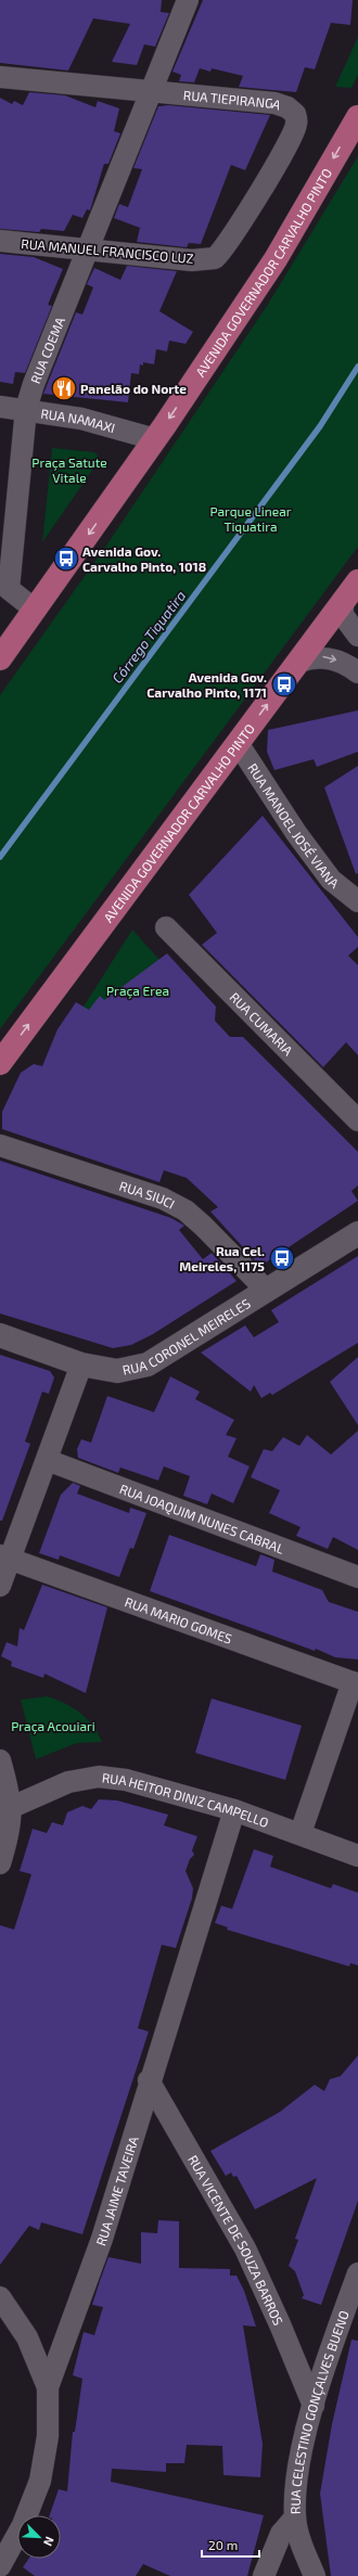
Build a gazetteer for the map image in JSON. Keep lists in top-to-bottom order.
{
  "streets": {
    "main road": ["AVENIDA GOVERNADOR CARVALHO PINTO"],
    "street": [
      "RUA TIEPIRANGA",
      "RUA MANUEL FRANCISCO LUZ",
      "RUA COEMA",
      "RUA NAMAXI",
      "RUA MANOEL JOSÉ VIANA",
      "RUA CUMARIA",
      "RUA SIUCI",
      "RUA CORONEL MEIRELES",
      "RUA JOAQUIM NUNES CABRAL",
      "RUA MARIO GOMES",
      "RUA HEITOR DINIZ CAMPELLO",
      "RUA JAIME TAVEIRA",
      "RUA VICENTE DE SOUZA BARROS",
      "RUA CELESTINO GONÇALVES BUENO"
    ]
  },
  "crossings": [
    ["RUA TIEPIRANGA", "RUA MANUEL FRANCISCO LUZ"],
    ["RUA TIEPIRANGA", "RUA COEMA"],
    ["RUA MANUEL FRANCISCO LUZ", "RUA COEMA"],
    ["AVENIDA GOVERNADOR CARVALHO PINTO", "RUA COEMA"],
    ["AVENIDA GOVERNADOR CARVALHO PINTO", "RUA NAMAXI"],
    ["AVENIDA GOVERNADOR CARVALHO PINTO", "RUA MANOEL JOSÉ VIANA"],
    ["RUA COEMA", "RUA NAMAXI"],
    ["RUA SIUCI", "RUA CORONEL MEIRELES"],
    ["RUA HEITOR DINIZ CAMPELLO", "RUA JAIME TAVEIRA"],
    ["RUA JAIME TAVEIRA", "RUA VICENTE DE SOUZA BARROS"],
    ["RUA VICENTE DE SOUZA BARROS", "RUA CELESTINO GONÇALVES BUENO"]
  ],
  "water": ["Córrego Tiquatira"],
  "parks": [
    "Praça Satute Vitale",
    "Parque Linear Tiquatira",
    "Praça Erea",
    "Praça Acouiari"
  ],
  "places": {
    "restaurant": ["Panelão do Norte"],
    "bus stop": ["Avenida Gov. Carvalho Pinto, 1018", "Avenida Gov. Carvalho Pinto, 1171", "Rua Cel. Meireles, 1175"]
  },
  "scale_bar": "20 m",
  "north": "bottom right"
}
